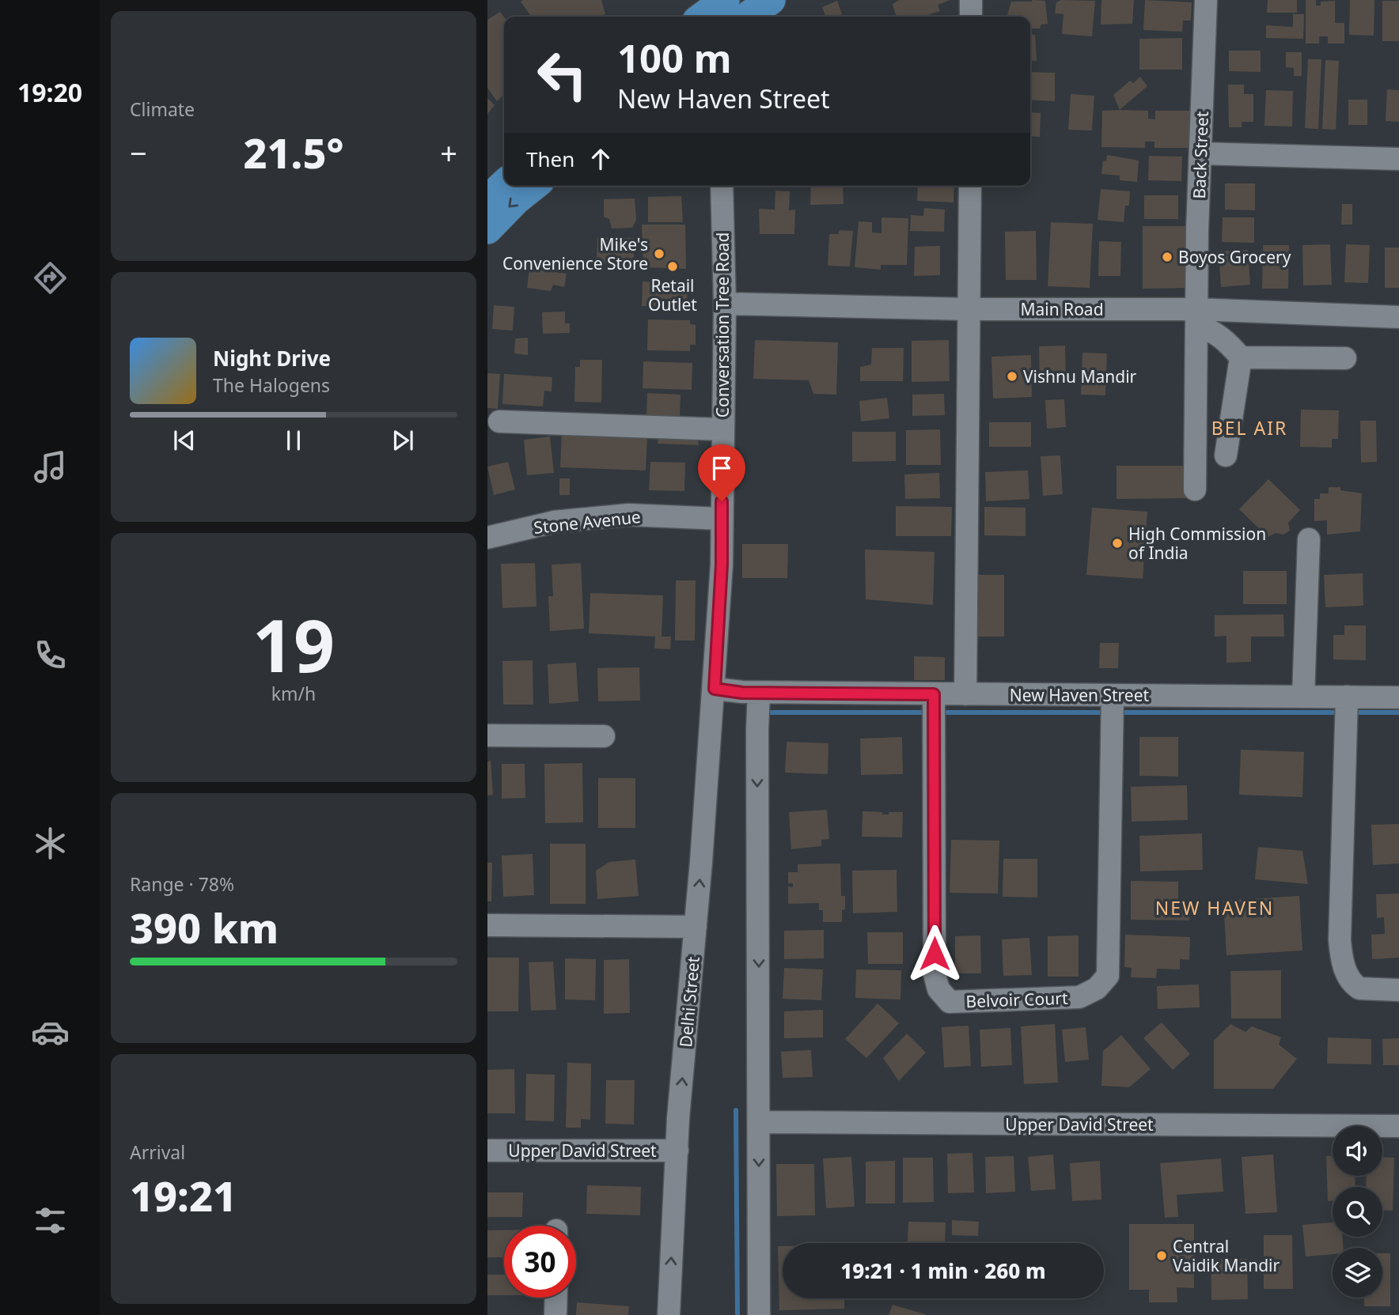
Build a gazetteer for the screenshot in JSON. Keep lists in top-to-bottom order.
{
  "streets": {
    "street": [
      "Back Street",
      "Main Road",
      "Conversation Tree Road",
      "Stone Avenue",
      "New Haven Street",
      "Belvoir Court",
      "Delhi Street",
      "Upper David Street"
    ]
  },
  "crossings": [
    ["Back Street", "Main Road"],
    ["Main Road", "Conversation Tree Road"],
    ["Conversation Tree Road", "Stone Avenue"],
    ["Conversation Tree Road", "Delhi Street"],
    ["New Haven Street", "Belvoir Court"],
    ["Delhi Street", "Upper David Street"]
  ],
  "districts": ["BEL AIR", "NEW HAVEN"],
  "places": [
    "Mike's Convenience Store",
    "Boyos Grocery",
    "Retail Outlet",
    "Vishnu Mandir",
    "High Commission of India",
    "Central Vaidik Mandir"
  ],
  "page": {
    "tabs": "19:20",
    "tile": [
      "Climate",
      ["19", "km/h"],
      ["Range · 78%", "390 km"],
      ["Arrival", "19:21"]
    ],
    "turn": ["100 m", "New Haven Street"],
    "heat": ["−", "21.5°", "+"],
    "then": "Then",
    "song": ["Night Drive", "The Halogens"],
    "limit": "30",
    "trip": "19:21 · 1 min · 260 m"
  }
}
